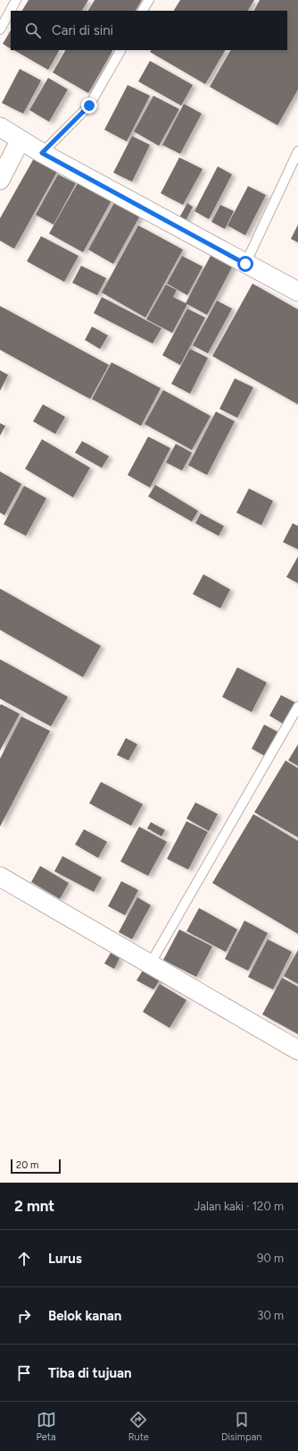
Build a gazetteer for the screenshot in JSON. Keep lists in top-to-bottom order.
{
  "scale_bar": "20 m",
  "page": {
    "search": "Cari di sini",
    "scale": "20 m",
    "heading": ["2 mnt", "Jalan kaki · 120 m"],
    "list": [
      ["Lurus", "90 m"],
      ["Belok kanan", "30 m"],
      "Tiba di tujuan"
    ],
    "nav": ["Peta", "Rute", "Disimpan"]
  }
}
